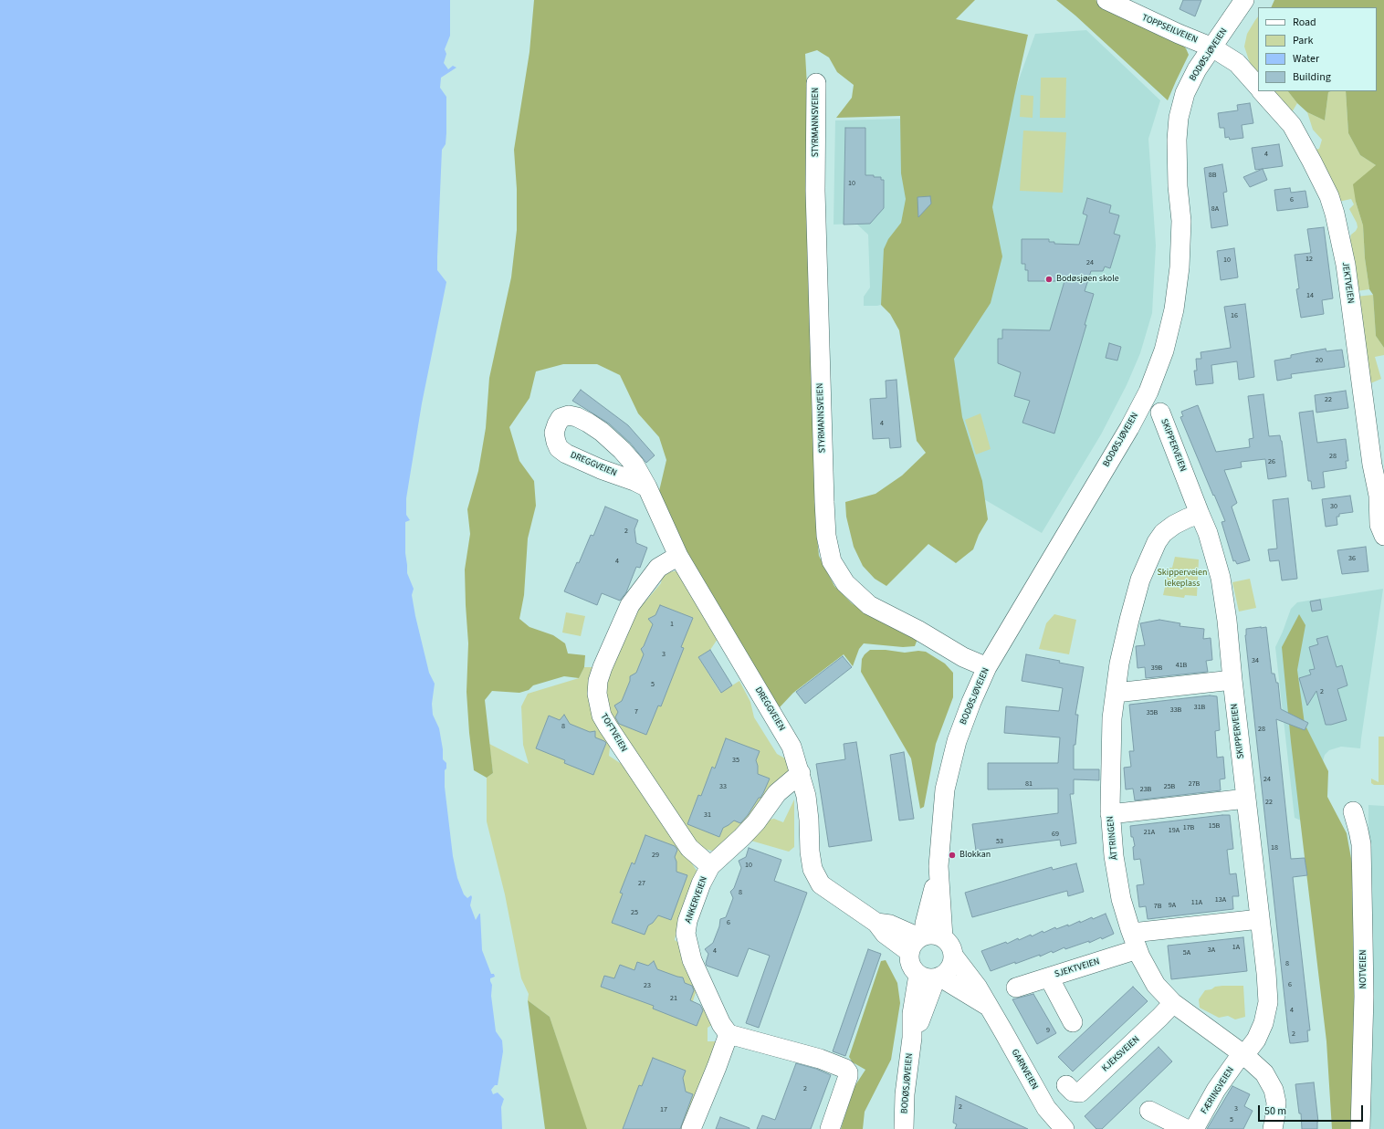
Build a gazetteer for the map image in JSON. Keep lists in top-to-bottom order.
{
  "streets": {
    "street": [
      "TOPPSEILVEIEN",
      "BODØSJØVEIEN",
      "STYRMANNSVEIEN",
      "JEKTVEIEN",
      "SKIPPERVEIEN",
      "DREGGVEIEN",
      "TOFTVEIEN",
      "ÅTTRINGEN",
      "ANKERVEIEN",
      "SJEKTVEIEN",
      "NOTVEIEN",
      "KJEKSVEIEN",
      "GARNVEIEN",
      "FÆRINGVEIEN"
    ]
  },
  "crossings": [
    ["TOPPSEILVEIEN", "BODØSJØVEIEN"],
    ["BODØSJØVEIEN", "STYRMANNSVEIEN"],
    ["BODØSJØVEIEN", "DREGGVEIEN"],
    ["BODØSJØVEIEN", "GARNVEIEN"],
    ["SKIPPERVEIEN", "ÅTTRINGEN"],
    ["SKIPPERVEIEN", "SJEKTVEIEN"],
    ["SKIPPERVEIEN", "FÆRINGVEIEN"],
    ["DREGGVEIEN", "TOFTVEIEN"],
    ["DREGGVEIEN", "ANKERVEIEN"],
    ["DREGGVEIEN", "GARNVEIEN"],
    ["TOFTVEIEN", "ANKERVEIEN"],
    ["ÅTTRINGEN", "SJEKTVEIEN"],
    ["ÅTTRINGEN", "KJEKSVEIEN"],
    ["ÅTTRINGEN", "FÆRINGVEIEN"]
  ],
  "parks": ["Skipperveien lekeplass"],
  "places": ["Bodøsjøen skole", "Blokkan"],
  "house_numbers": [
    "4",
    "8B",
    "10",
    "6",
    "8A",
    "12",
    "10",
    "24",
    "14",
    "16",
    "20",
    "22",
    "4",
    "28",
    "26",
    "30",
    "2",
    "36",
    "4",
    "1",
    "3",
    "34",
    "41B",
    "39B",
    "5",
    "2",
    "31B",
    "33B",
    "7",
    "35B",
    "8",
    "28",
    "35",
    "24",
    "81",
    "27B",
    "33",
    "25B",
    "23B",
    "22",
    "31",
    "15B",
    "17B",
    "19A",
    "21A",
    "69",
    "53",
    "18",
    "29",
    "10",
    "27",
    "8",
    "13A",
    "11A",
    "9A",
    "7B",
    "25",
    "6",
    "1A",
    "3A",
    "4",
    "5A",
    "8",
    "6",
    "23",
    "21",
    "4",
    "9",
    "2",
    "2",
    "2",
    "3",
    "17",
    "5"
  ],
  "legend": [
    "Road",
    "Park",
    "Water",
    "Building"
  ],
  "scale_bar": "50 m"
}
